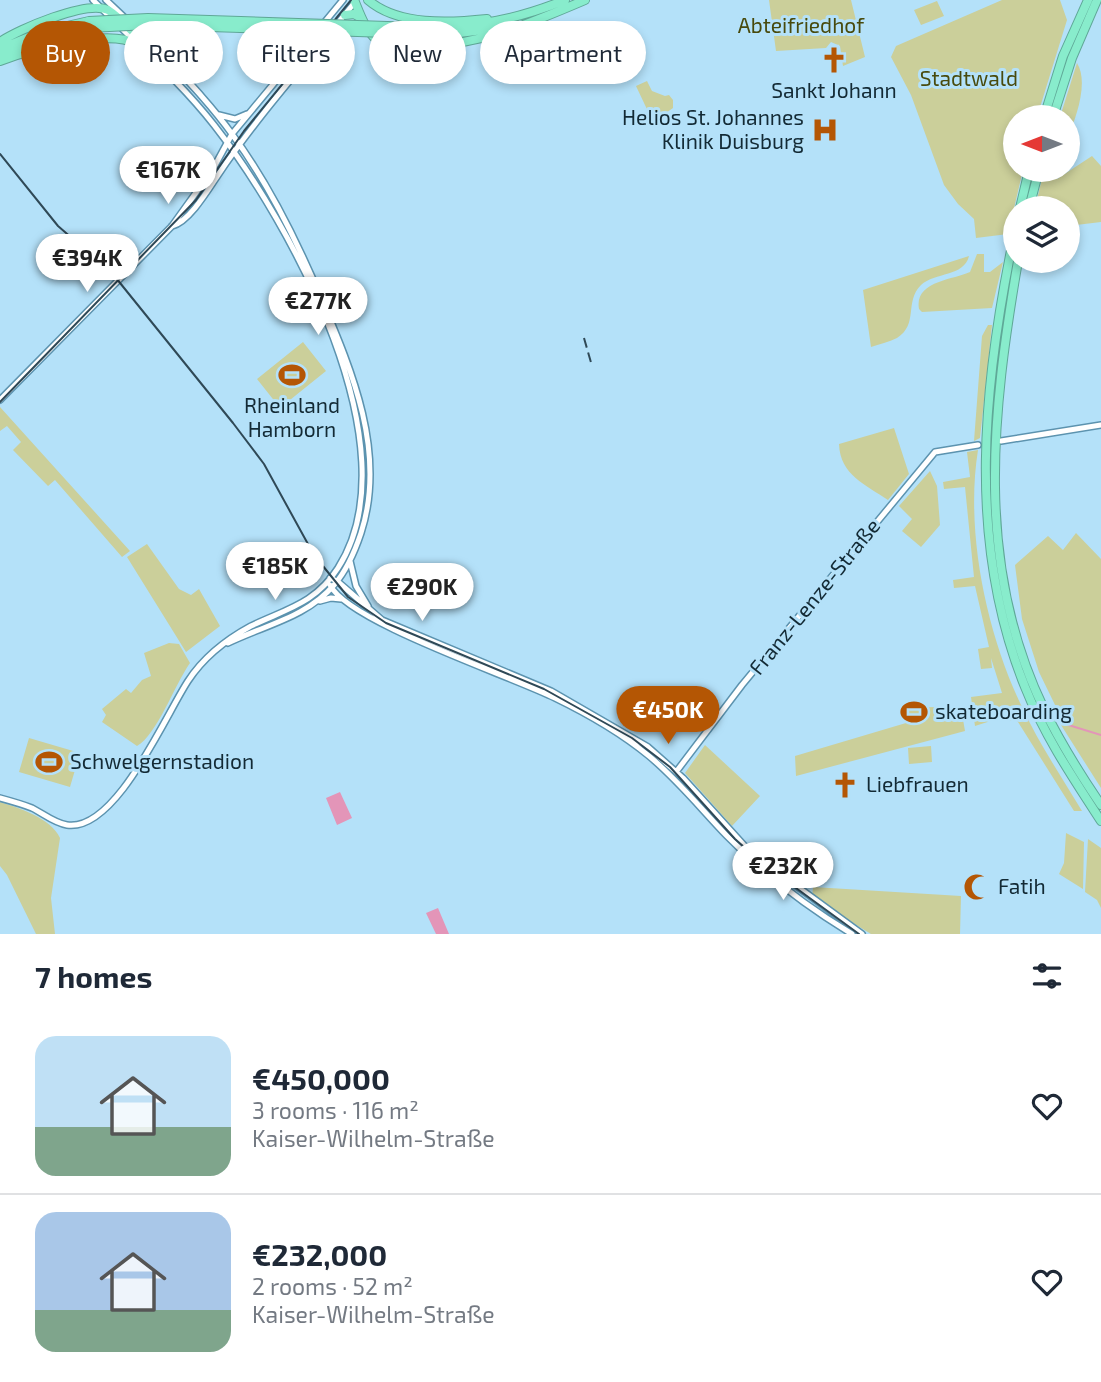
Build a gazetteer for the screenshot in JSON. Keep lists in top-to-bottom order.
{
  "streets": {
    "main road": ["Franz-Lenze-Straße"]
  },
  "parks": ["Abteifriedhof", "Stadtwald"],
  "places": {
    "church": ["Sankt Johann", "Liebfrauen"],
    "hospital": ["Helios St. Johannes Klinik Duisburg"],
    "sports": ["Rheinland Hamborn", "skateboarding", "Schwelgernstadion"],
    "mosque": ["Fatih"]
  },
  "north": "left",
  "page": {
    "chip": [
      "Buy",
      "Rent",
      "Filters",
      "New",
      "Apartment"
    ],
    "price": [
      "€167K",
      "€394K",
      "€277K",
      "€185K",
      "€290K",
      "€450K",
      "€232K"
    ],
    "heading": "7 homes",
    "list": [
      {
        "name": "€450,000",
        "note": "3 rooms · 116 m² · Kaiser-Wilhelm-Straße"
      },
      {
        "name": "€232,000",
        "note": "2 rooms · 52 m² · Kaiser-Wilhelm-Straße"
      }
    ]
  }
}
